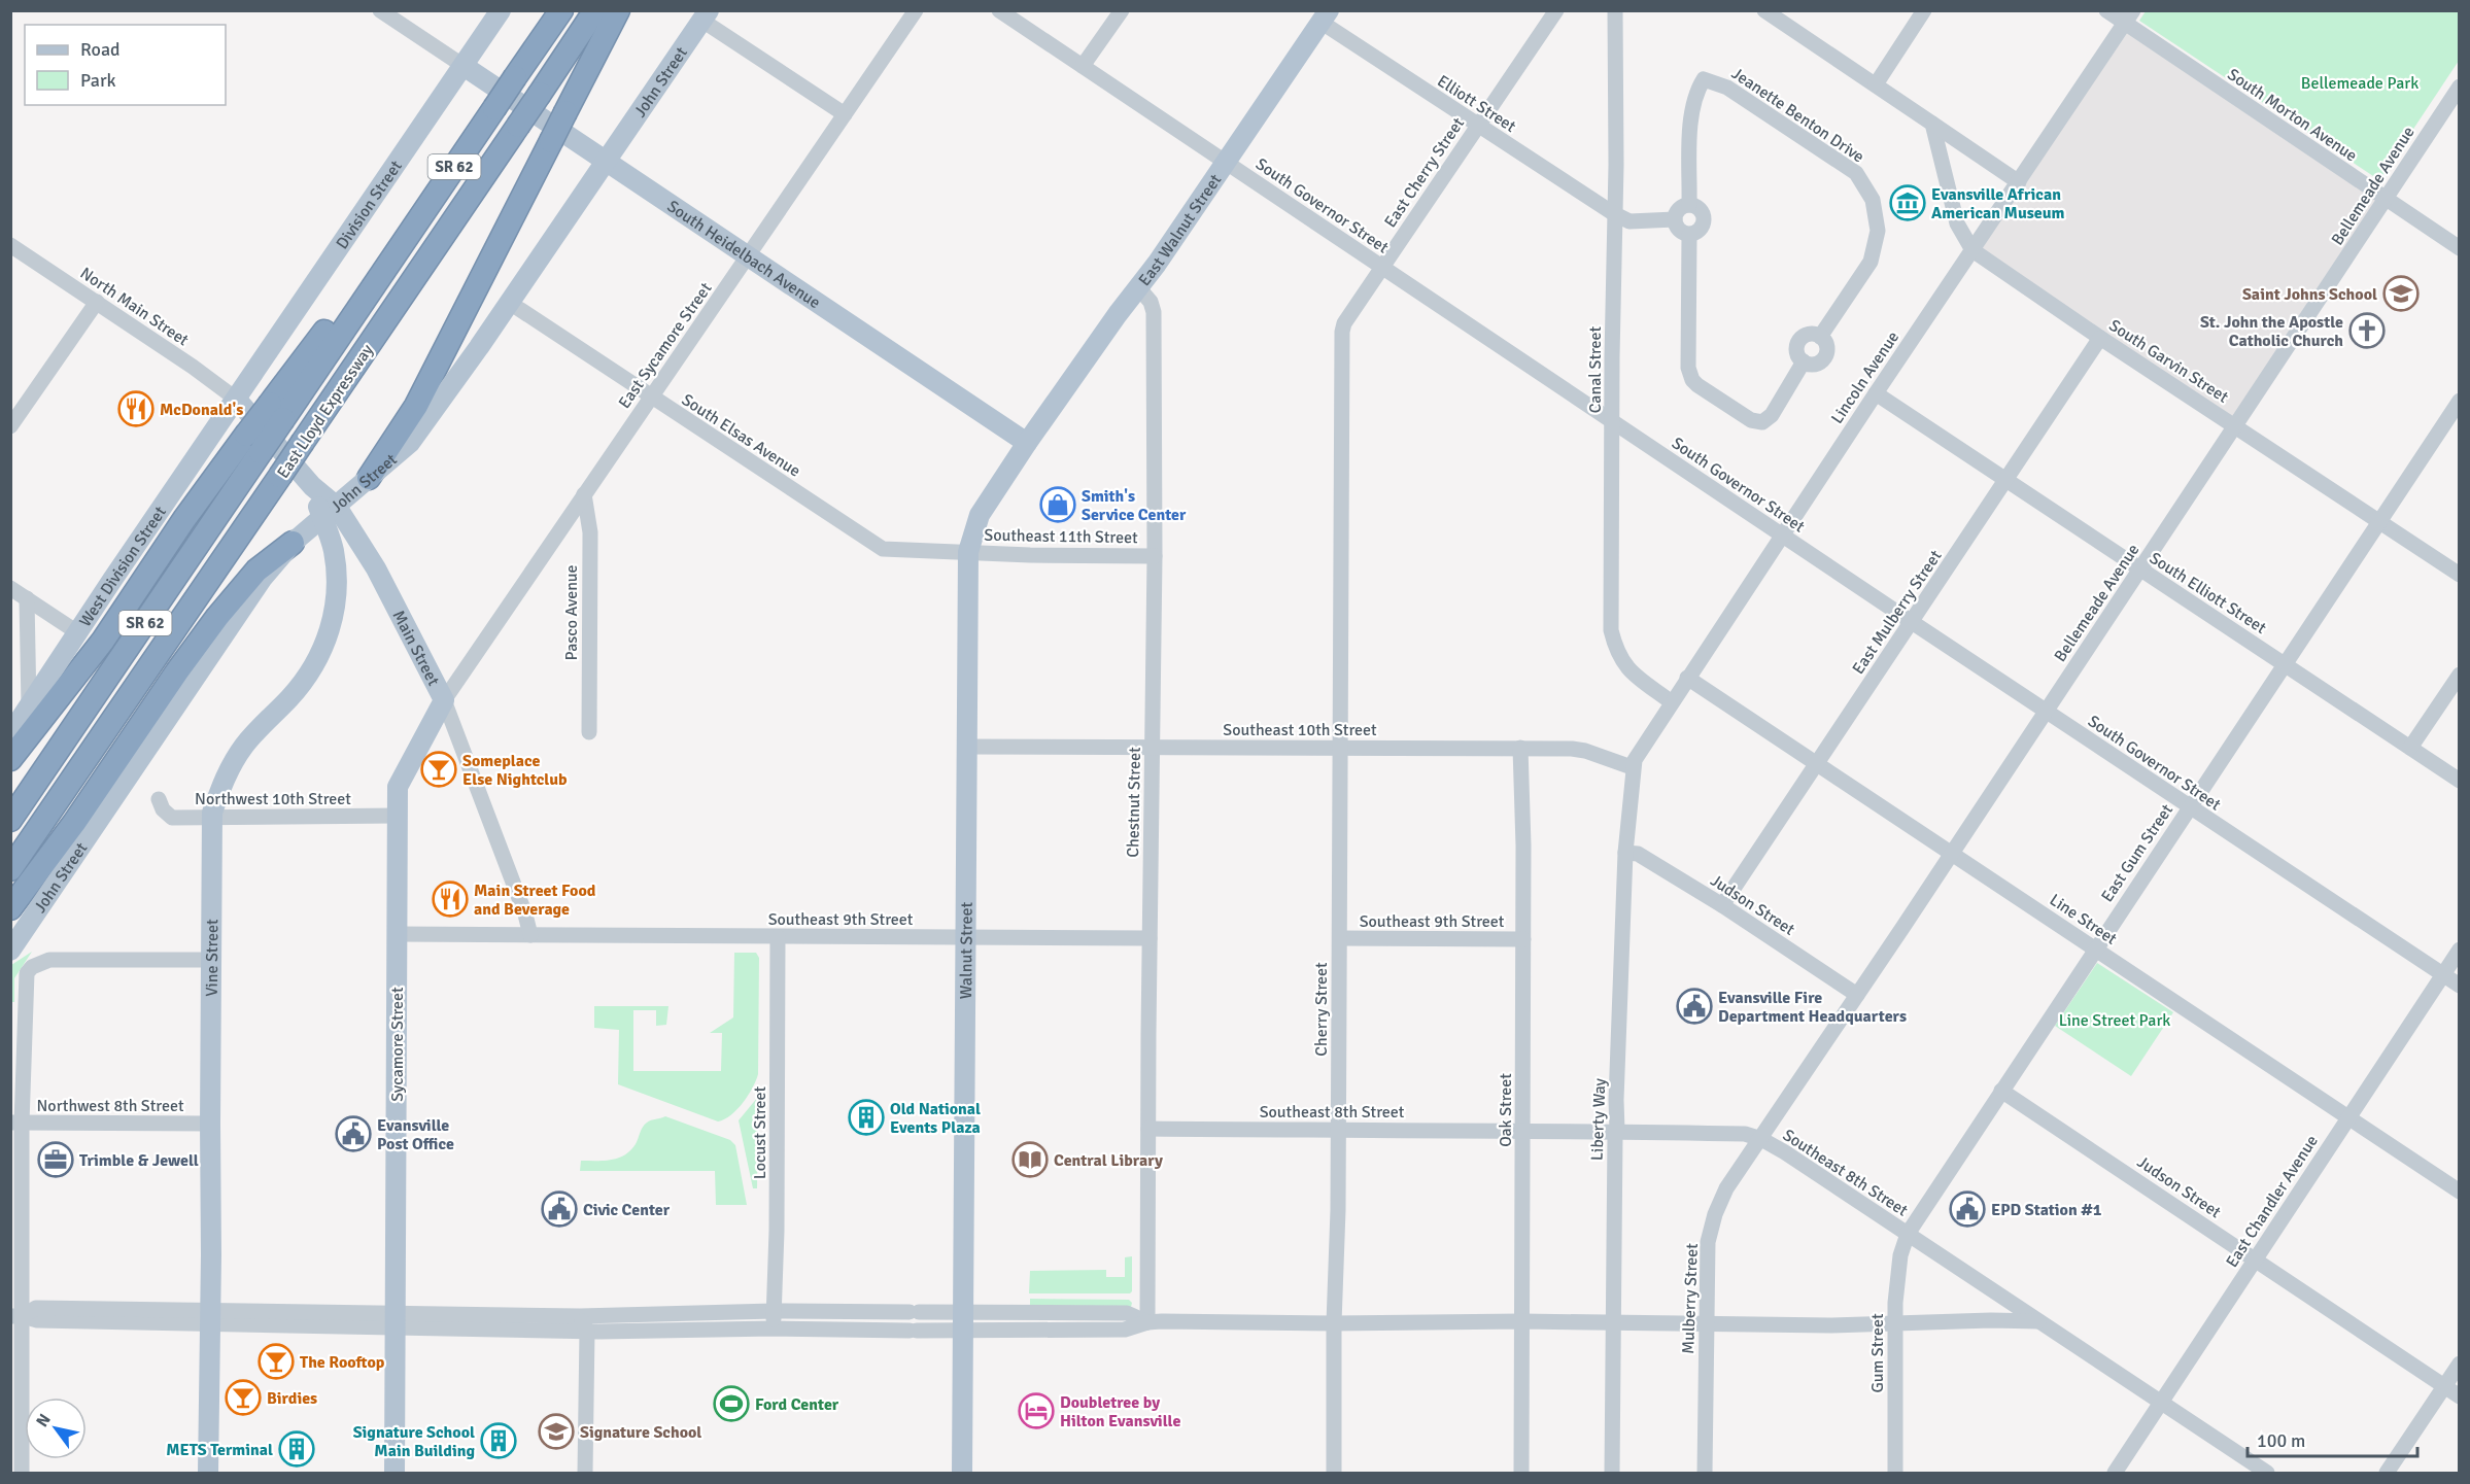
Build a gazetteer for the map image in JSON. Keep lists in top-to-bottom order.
{
  "streets": {
    "highway": ["SR 62", "East Lloyd Expressway"],
    "main road": [
      "John Street",
      "Division Street",
      "East Walnut Street",
      "South Heidelbach Avenue",
      "West Division Street",
      "Main Street",
      "Walnut Street",
      "Vine Street",
      "Sycamore Street"
    ],
    "street": [
      "Elliott Street",
      "Jeanette Benton Drive",
      "South Morton Avenue",
      "East Cherry Street",
      "Bellemeade Avenue",
      "South Governor Street",
      "North Main Street",
      "East Sycamore Street",
      "South Garvin Street",
      "Canal Street",
      "Lincoln Avenue",
      "South Elsas Avenue",
      "Southeast 11th Street",
      "South Elliott Street",
      "East Mulberry Street",
      "Pasco Avenue",
      "Southeast 10th Street",
      "Northwest 10th Street",
      "Chestnut Street",
      "East Gum Street",
      "Judson Street",
      "Southeast 9th Street",
      "Line Street",
      "Cherry Street",
      "Northwest 8th Street",
      "Oak Street",
      "Southeast 8th Street",
      "Liberty Way",
      "Locust Street",
      "East Chandler Avenue",
      "Mulberry Street",
      "Gum Street"
    ]
  },
  "crossings": [
    ["John Street", "South Heidelbach Avenue"],
    ["John Street", "South Elsas Avenue"],
    ["John Street", "Main Street"],
    ["John Street", "Vine Street"],
    ["Elliott Street", "East Cherry Street"],
    ["Elliott Street", "East Walnut Street"],
    ["Elliott Street", "Canal Street"],
    ["South Morton Avenue", "Bellemeade Avenue"],
    ["South Morton Avenue", "Lincoln Avenue"],
    ["East Cherry Street", "South Governor Street"],
    ["East Cherry Street", "Cherry Street"],
    ["Bellemeade Avenue", "South Governor Street"],
    ["Bellemeade Avenue", "South Garvin Street"],
    ["Bellemeade Avenue", "South Elliott Street"],
    ["Bellemeade Avenue", "Judson Street"],
    ["Bellemeade Avenue", "Line Street"],
    ["Bellemeade Avenue", "Southeast 8th Street"],
    ["Bellemeade Avenue", "Mulberry Street"],
    ["Division Street", "South Heidelbach Avenue"],
    ["Division Street", "North Main Street"],
    ["Division Street", "West Division Street"],
    ["Division Street", "Vine Street"],
    ["South Governor Street", "East Walnut Street"],
    ["South Governor Street", "Canal Street"],
    ["South Governor Street", "Lincoln Avenue"],
    ["South Governor Street", "East Mulberry Street"],
    ["South Governor Street", "East Gum Street"],
    ["South Governor Street", "East Chandler Avenue"],
    ["East Walnut Street", "South Heidelbach Avenue"],
    ["East Walnut Street", "Chestnut Street"],
    ["East Walnut Street", "Walnut Street"],
    ["South Heidelbach Avenue", "East Sycamore Street"],
    ["South Heidelbach Avenue", "Walnut Street"],
    ["North Main Street", "West Division Street"],
    ["North Main Street", "Vine Street"],
    ["East Sycamore Street", "South Elsas Avenue"],
    ["East Sycamore Street", "Pasco Avenue"],
    ["East Sycamore Street", "Main Street"],
    ["East Sycamore Street", "Sycamore Street"],
    ["South Garvin Street", "Lincoln Avenue"],
    ["South Garvin Street", "East Mulberry Street"],
    ["South Garvin Street", "East Gum Street"],
    ["Canal Street", "Lincoln Avenue"],
    ["Lincoln Avenue", "South Elliott Street"],
    ["Lincoln Avenue", "Southeast 10th Street"],
    ["Lincoln Avenue", "Line Street"],
    ["Lincoln Avenue", "Liberty Way"],
    ["South Elsas Avenue", "Southeast 11th Street"],
    ["South Elsas Avenue", "Walnut Street"],
    ["Southeast 11th Street", "Chestnut Street"],
    ["Southeast 11th Street", "Walnut Street"],
    ["West Division Street", "Vine Street"],
    ["South Elliott Street", "East Mulberry Street"],
    ["South Elliott Street", "East Gum Street"],
    ["East Mulberry Street", "Judson Street"],
    ["East Mulberry Street", "Line Street"],
    ["Main Street", "Southeast 9th Street"],
    ["Main Street", "Vine Street"],
    ["Main Street", "Sycamore Street"],
    ["Southeast 10th Street", "Chestnut Street"],
    ["Southeast 10th Street", "Walnut Street"],
    ["Southeast 10th Street", "Cherry Street"],
    ["Southeast 10th Street", "Oak Street"],
    ["Southeast 10th Street", "Liberty Way"],
    ["Northwest 10th Street", "Vine Street"],
    ["Northwest 10th Street", "Sycamore Street"],
    ["Chestnut Street", "Southeast 9th Street"],
    ["Chestnut Street", "Southeast 8th Street"],
    ["East Gum Street", "Judson Street"],
    ["East Gum Street", "Line Street"],
    ["East Gum Street", "Southeast 8th Street"],
    ["East Gum Street", "Gum Street"],
    ["Judson Street", "Liberty Way"],
    ["Judson Street", "East Chandler Avenue"],
    ["Southeast 9th Street", "Walnut Street"],
    ["Southeast 9th Street", "Cherry Street"],
    ["Southeast 9th Street", "Sycamore Street"],
    ["Southeast 9th Street", "Oak Street"],
    ["Southeast 9th Street", "Locust Street"],
    ["Line Street", "East Chandler Avenue"],
    ["Vine Street", "Northwest 8th Street"],
    ["Cherry Street", "Southeast 8th Street"],
    ["Oak Street", "Southeast 8th Street"],
    ["Southeast 8th Street", "Liberty Way"],
    ["Southeast 8th Street", "East Chandler Avenue"],
    ["Southeast 8th Street", "Mulberry Street"],
    ["Southeast 8th Street", "Gum Street"]
  ],
  "parks": ["Bellemeade Park", "Line Street Park"],
  "places": {
    "museum": ["Evansville African American Museum"],
    "school or university": ["Saint Johns School", "Signature School"],
    "church": ["St. John the Apostle Catholic Church"],
    "restaurant": ["McDonald's", "Main Street Food and Beverage"],
    "shop": ["Smith's Service Center"],
    "bar": ["Someplace Else Nightclub", "The Rooftop", "Birdies"],
    "public building": [
      "Evansville Fire Department Headquarters",
      "Evansville Post Office",
      "Civic Center",
      "EPD Station #1"
    ],
    "building": ["Old National Events Plaza", "Signature School Main Building", "METS Terminal"],
    "office": ["Trimble & Jewell"],
    "library": ["Central Library"],
    "sports": ["Ford Center"],
    "hotel": ["Doubletree by Hilton Evansville"]
  },
  "legend": ["Road", "Park"],
  "scale_bar": "100 m",
  "north": "top left"
}
